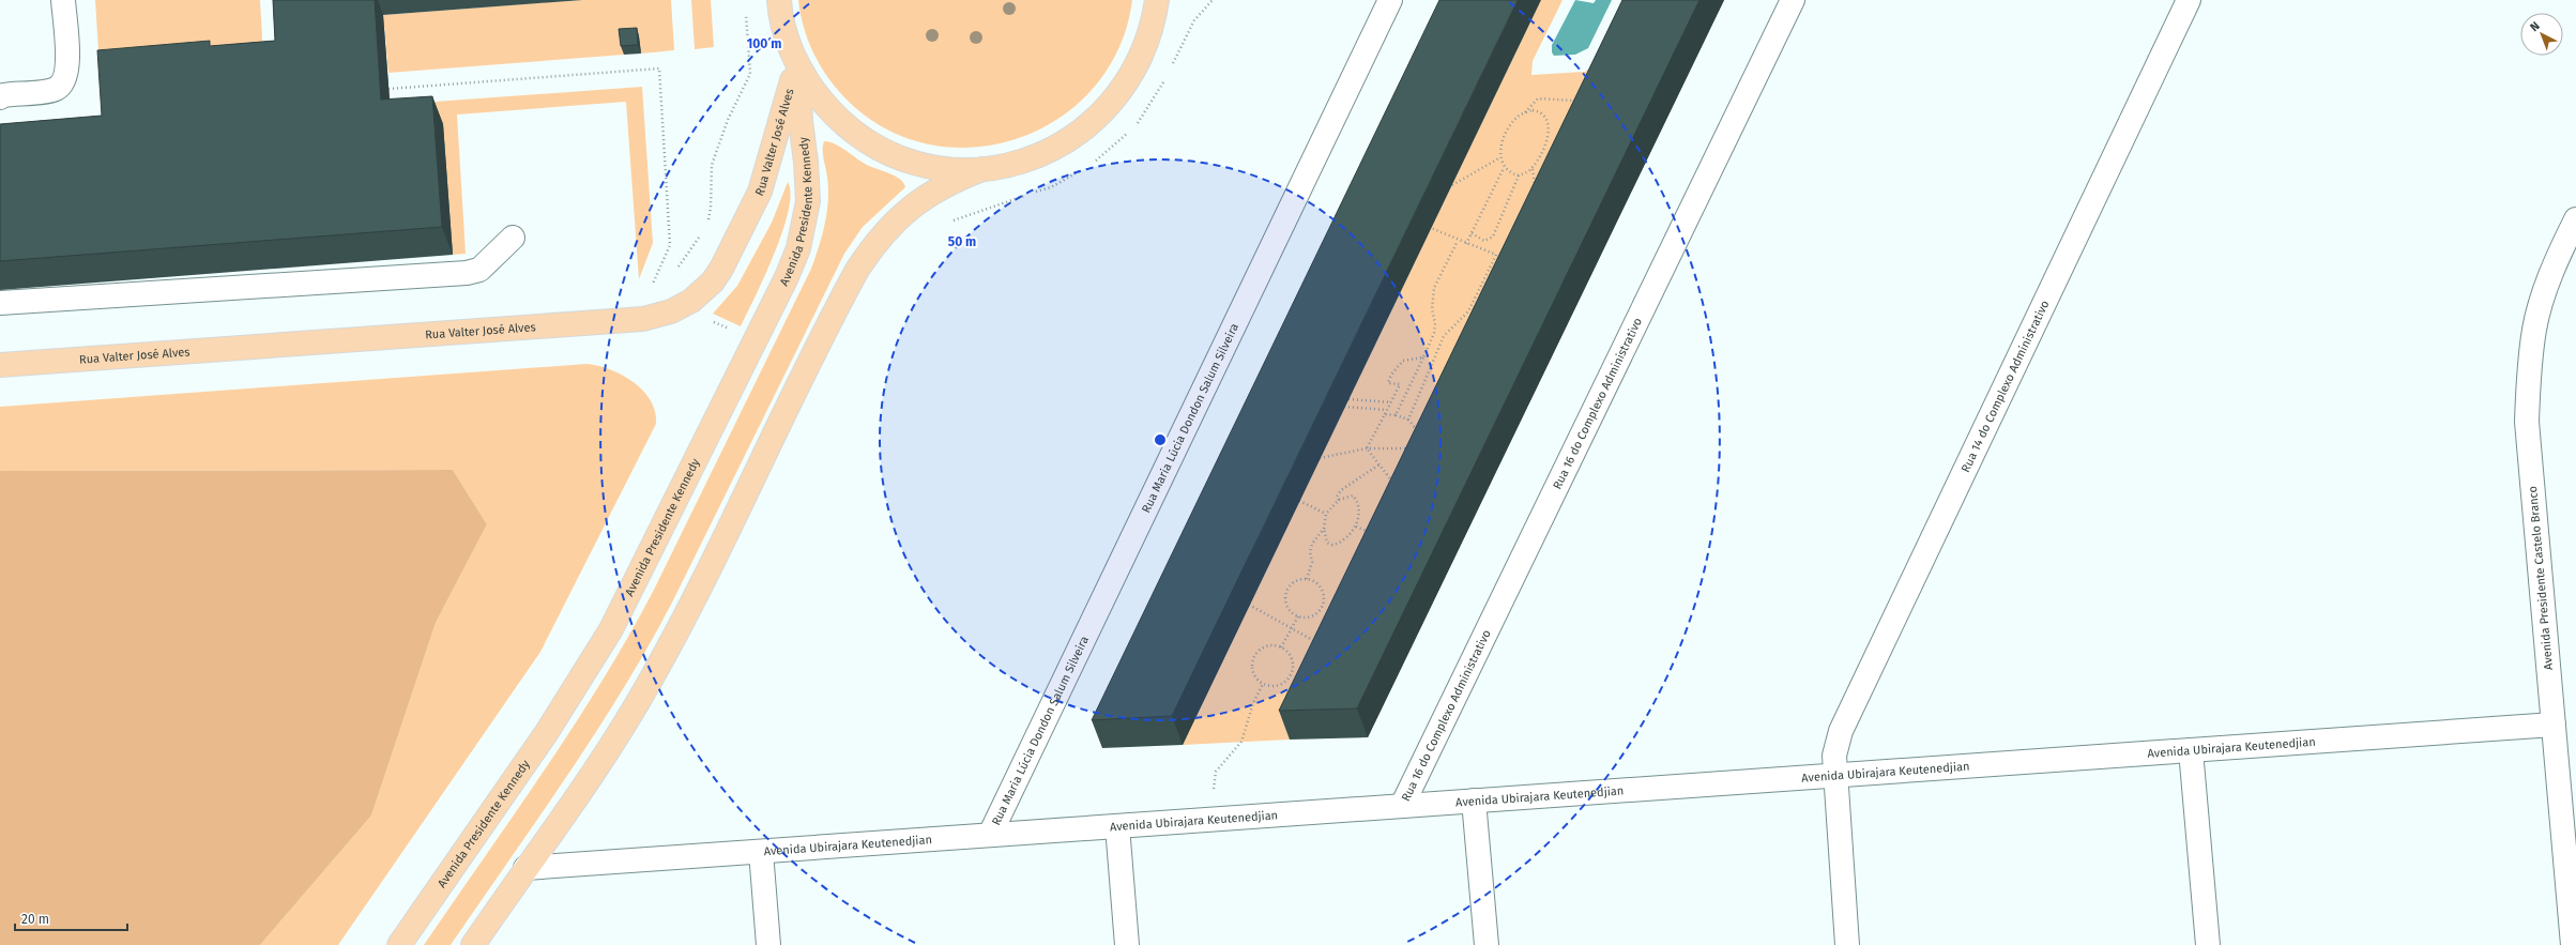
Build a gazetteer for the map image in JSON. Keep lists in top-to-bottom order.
{
  "streets": {
    "main road": ["Rua Valter José Alves", "Avenida Presidente Kennedy"],
    "street": [
      "Rua 14 do Complexo Administrativo",
      "Rua 16 do Complexo Administrativo",
      "Rua Maria Lúcia Dondon Salum Silveira",
      "Avenida Presidente Castelo Branco",
      "Avenida Ubirajara Keutenedjian"
    ]
  },
  "crossings": [
    ["Rua Valter José Alves", "Avenida Presidente Kennedy"],
    ["Rua 14 do Complexo Administrativo", "Avenida Ubirajara Keutenedjian"],
    ["Rua 16 do Complexo Administrativo", "Avenida Ubirajara Keutenedjian"],
    ["Rua Maria Lúcia Dondon Salum Silveira", "Avenida Ubirajara Keutenedjian"],
    ["Avenida Presidente Castelo Branco", "Avenida Ubirajara Keutenedjian"]
  ],
  "scale_bar": "20 m",
  "north": "top left",
  "rings": ["100 m", "50 m"]
}
